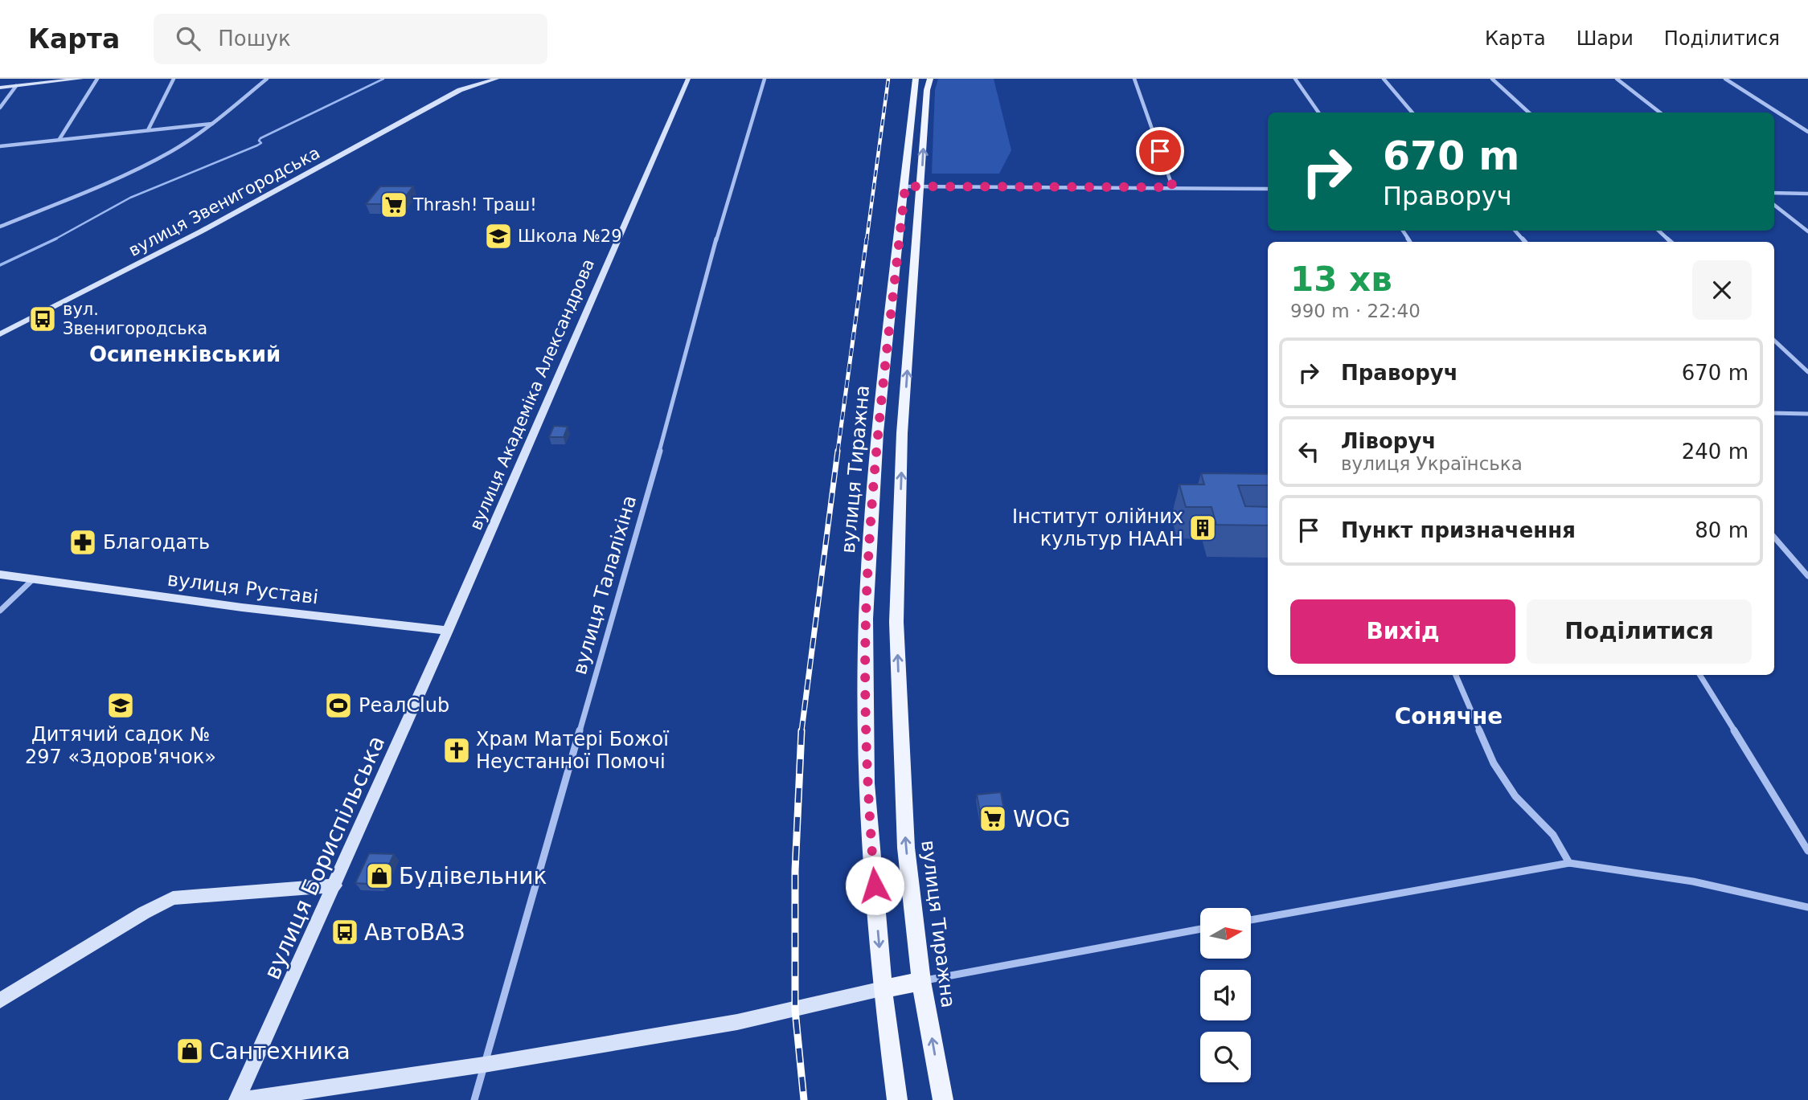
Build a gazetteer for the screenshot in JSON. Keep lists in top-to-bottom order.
{
  "streets": {
    "main road": ["вулиця Тиражна"],
    "street": [
      "вулиця Звенигородська",
      "вулиця Академіка Александрова",
      "вулиця Талаліхіна",
      "вулиця Руставі",
      "вулиця Бориспільська"
    ]
  },
  "crossings": [
    ["вулиця Академіка Александрова", "вулиця Руставі"],
    ["вулиця Академіка Александрова", "вулиця Бориспільська"],
    ["вулиця Руставі", "вулиця Бориспільська"]
  ],
  "districts": ["Осипенківський", "Сонячне"],
  "places": {
    "supermarket": ["Thrash! Траш!", "WOG"],
    "school or university": ["Школа №29", "Дитячий садок № 297 «Здоров'ячок»"],
    "bus stop": ["вул. Звенигородська", "АвтоВАЗ"],
    "building": ["Інститут олійних культур НААН"],
    "pharmacy": ["Благодать"],
    "sports": ["РеалClub"],
    "church": ["Храм Матері Божої Неустанної Помочі"],
    "shop": ["Будівельник", "Сантехника"]
  },
  "north": "right",
  "page": {
    "header": "Карта",
    "search": "Пошук",
    "nav": ["Карта", "Шари", "Поділитися"],
    "turn": ["670 m", "Праворуч"],
    "heading": ["13 хв", "990 m · 22:40"],
    "list": [
      {
        "name": "Праворуч",
        "value": "670 m"
      },
      {
        "name": "Ліворуч",
        "note": "вулиця Українська",
        "value": "240 m"
      },
      {
        "name": "Пункт призначення",
        "value": "80 m"
      }
    ],
    "buttons": ["Вихід", "Поділитися"]
  }
}
